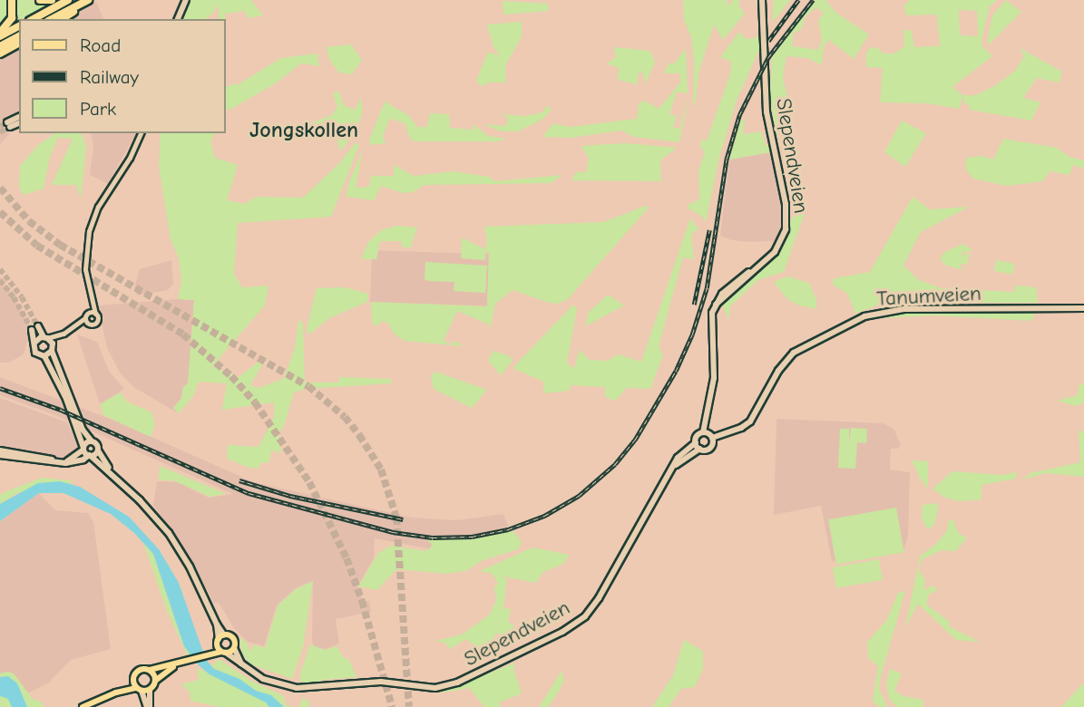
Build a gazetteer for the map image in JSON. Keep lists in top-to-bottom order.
{
  "streets": {
    "main road": ["Slependveien", "Tanumveien"]
  },
  "crossings": [
    ["Slependveien", "Tanumveien"]
  ],
  "districts": ["Jongskollen"],
  "legend": ["Road", "Railway", "Park"]
}
